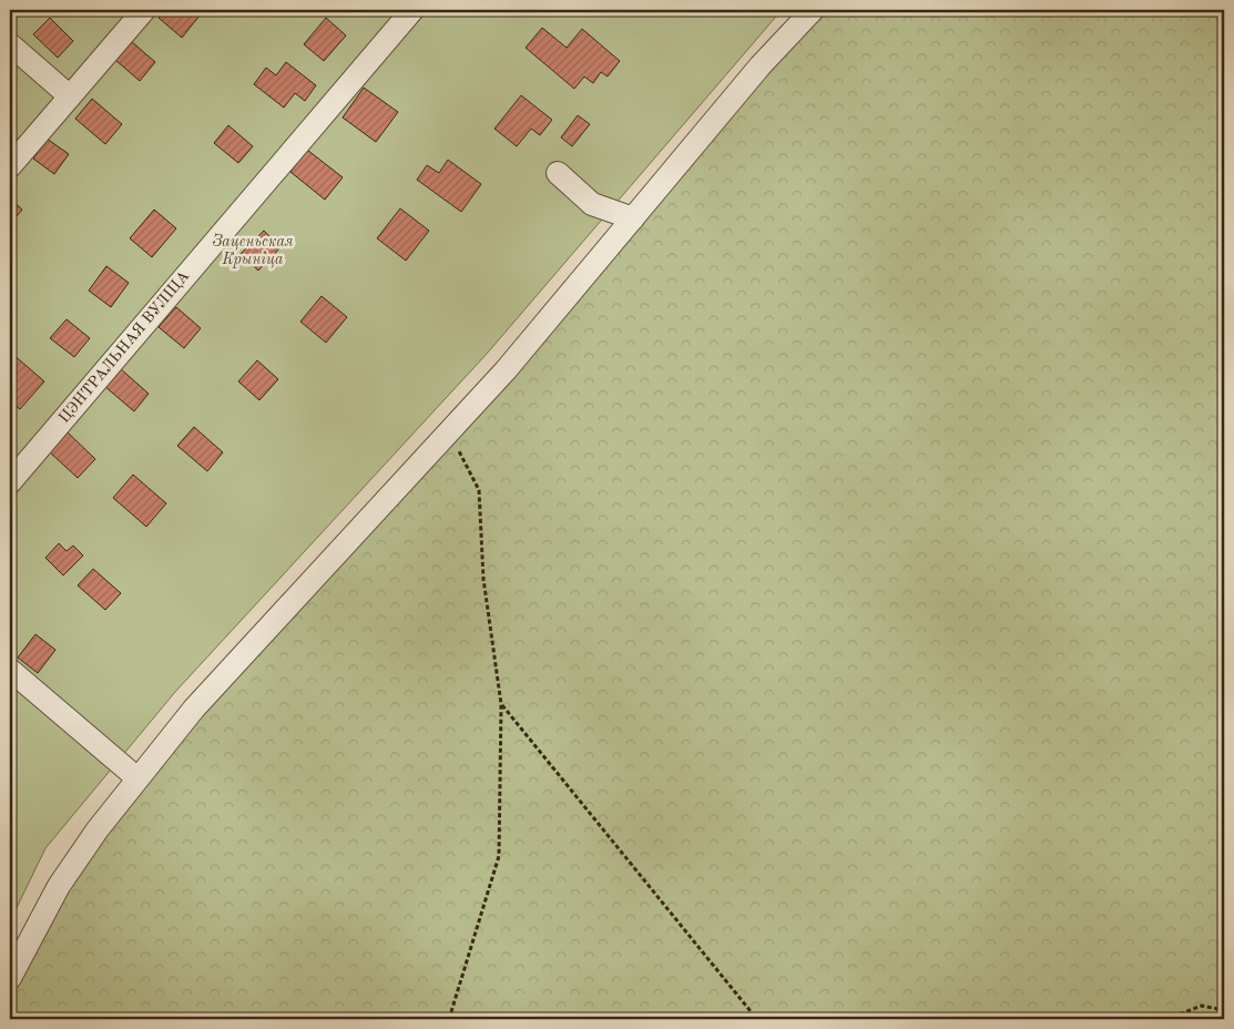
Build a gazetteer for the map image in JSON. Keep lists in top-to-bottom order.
{
  "streets": {
    "street": ["ЦЭНТРАЛЬНАЯ ВУЛІЦА"]
  },
  "parks": ["Заценьская Крыніца"]
}
